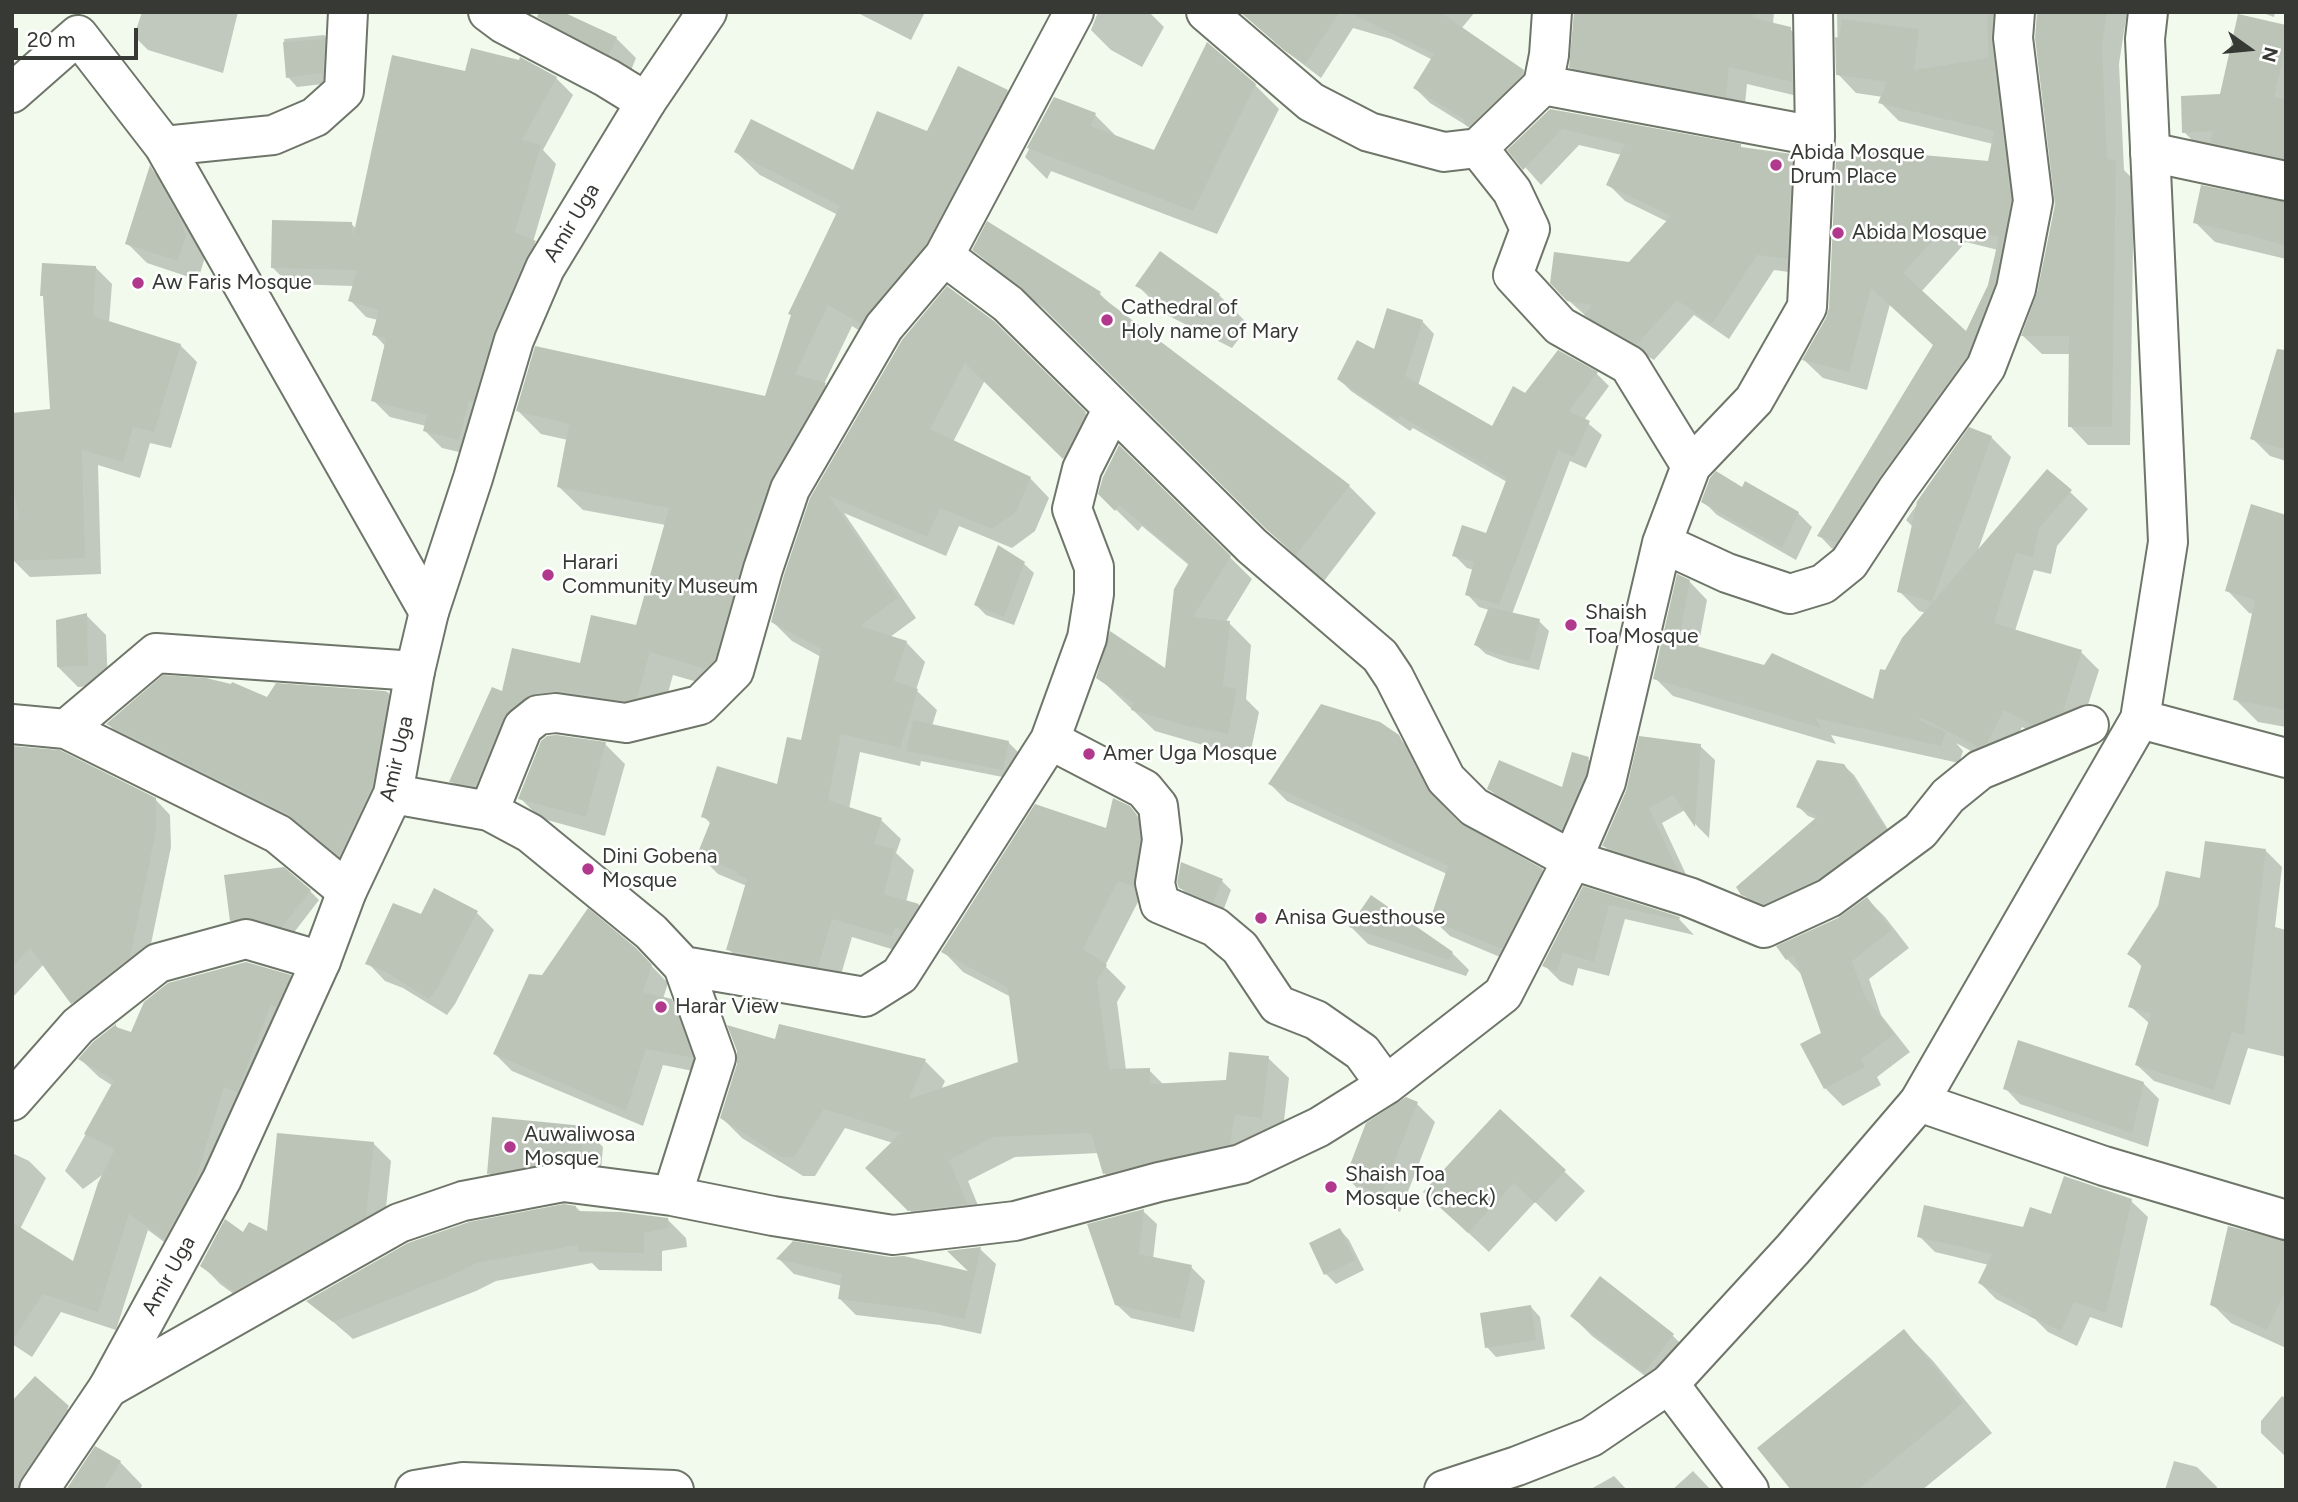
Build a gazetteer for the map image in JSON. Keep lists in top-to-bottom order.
{
  "streets": {
    "street": ["Amir Uga"]
  },
  "places": [
    "Abida Mosque Drum Place",
    "Abida Mosque",
    "Aw Faris Mosque",
    "Cathedral of Holy name of Mary",
    "Harari Community Museum",
    "Shaish Toa Mosque",
    "Amer Uga Mosque",
    "Dini Gobena Mosque",
    "Anisa Guesthouse",
    "Harar View",
    "Auwaliwosa Mosque",
    "Shaish Toa Mosque (check)"
  ],
  "scale_bar": "20 m",
  "north": "right"
}
